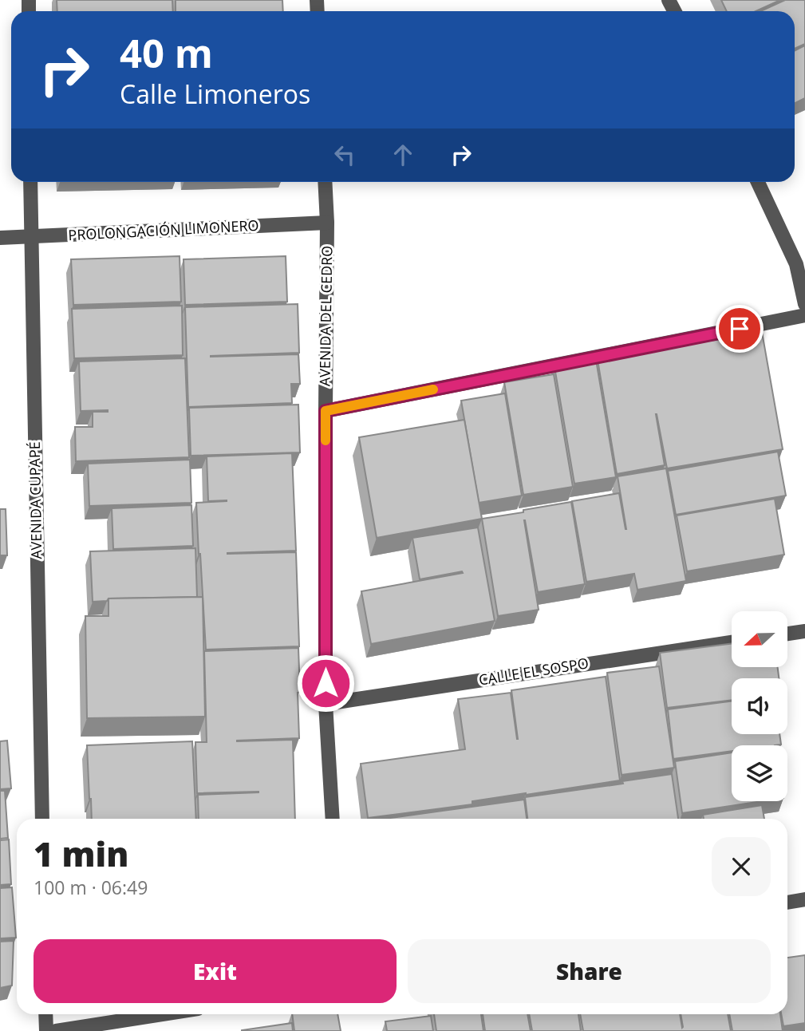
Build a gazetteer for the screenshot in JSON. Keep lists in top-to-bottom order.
{
  "streets": {
    "street": [
      "PROLONGACIÓN LIMONERO",
      "AVENIDA DEL CEDRO",
      "AVENIDA CUPAPÉ",
      "CALLE EL SOSPO"
    ]
  },
  "crossings": [
    ["PROLONGACIÓN LIMONERO", "AVENIDA DEL CEDRO"],
    ["PROLONGACIÓN LIMONERO", "AVENIDA CUPAPÉ"],
    ["AVENIDA DEL CEDRO", "CALLE EL SOSPO"]
  ],
  "north": "left",
  "page": {
    "turn": ["40 m", "Calle Limoneros"],
    "heading": ["1 min", "100 m · 06:49"],
    "buttons": ["Exit", "Share"]
  }
}
